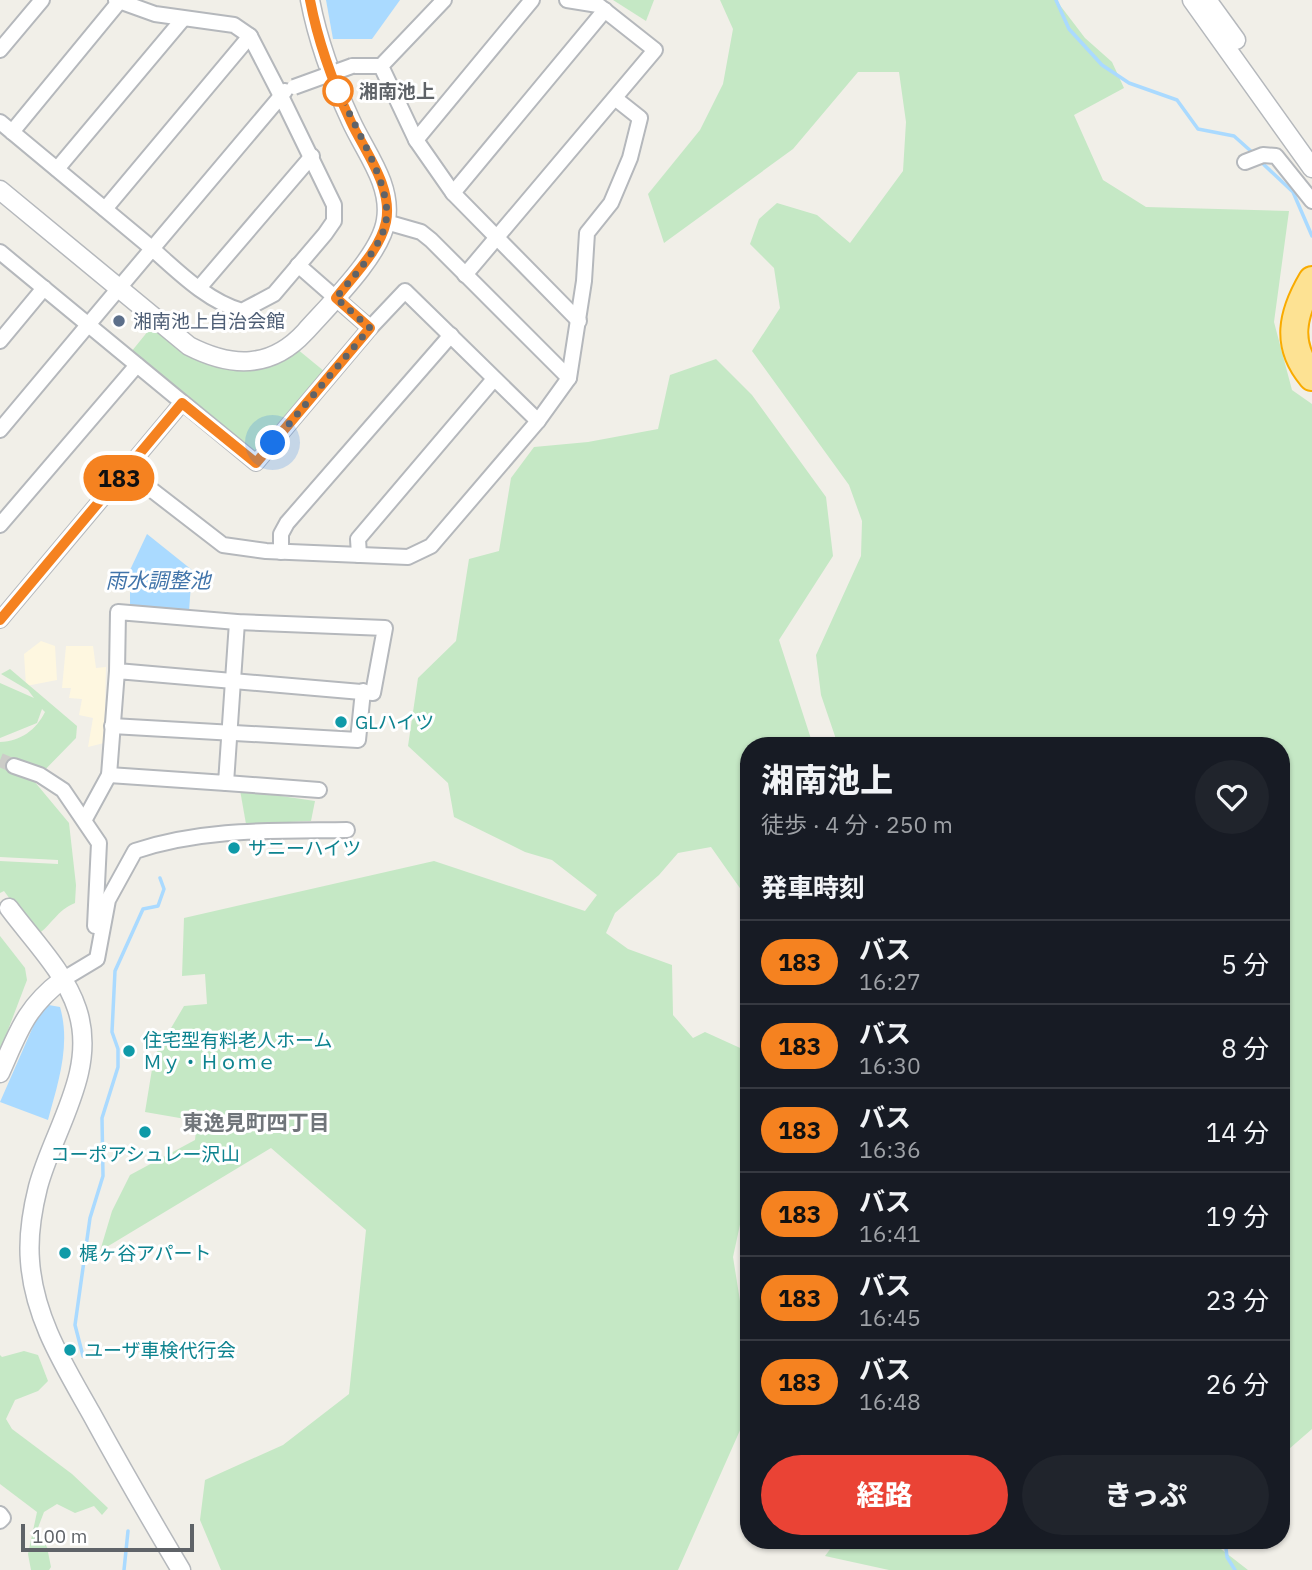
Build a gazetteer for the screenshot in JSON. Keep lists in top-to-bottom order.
{
  "districts": ["東逸見町四丁目"],
  "water": ["雨水調整池"],
  "places": [
    "湘南池上",
    "湘南池上自治会館",
    "GLハイツ",
    "サニーハイツ",
    "住宅型有料老人ホーム Ｍｙ・Ｈｏｍｅ",
    "コーポアシュレー沢山",
    "梶ヶ谷アパート",
    "ユーザ車検代行会"
  ],
  "lines": ["bus line 183"],
  "scale_bar": "100 m",
  "page": {
    "on_map": "183",
    "heading": [
      ["湘南池上", "徒歩 · 4 分 · 250 m"],
      "発車時刻"
    ],
    "list": [
      {
        "mark": "183",
        "name": "バス",
        "note": "16:27",
        "value": "5 分"
      },
      {
        "mark": "183",
        "name": "バス",
        "note": "16:30",
        "value": "8 分"
      },
      {
        "mark": "183",
        "name": "バス",
        "note": "16:36",
        "value": "14 分"
      },
      {
        "mark": "183",
        "name": "バス",
        "note": "16:41",
        "value": "19 分"
      },
      {
        "mark": "183",
        "name": "バス",
        "note": "16:45",
        "value": "23 分"
      },
      {
        "mark": "183",
        "name": "バス",
        "note": "16:48",
        "value": "26 分"
      }
    ],
    "buttons": ["経路", "きっぷ"],
    "scale": "100 m"
  }
}
